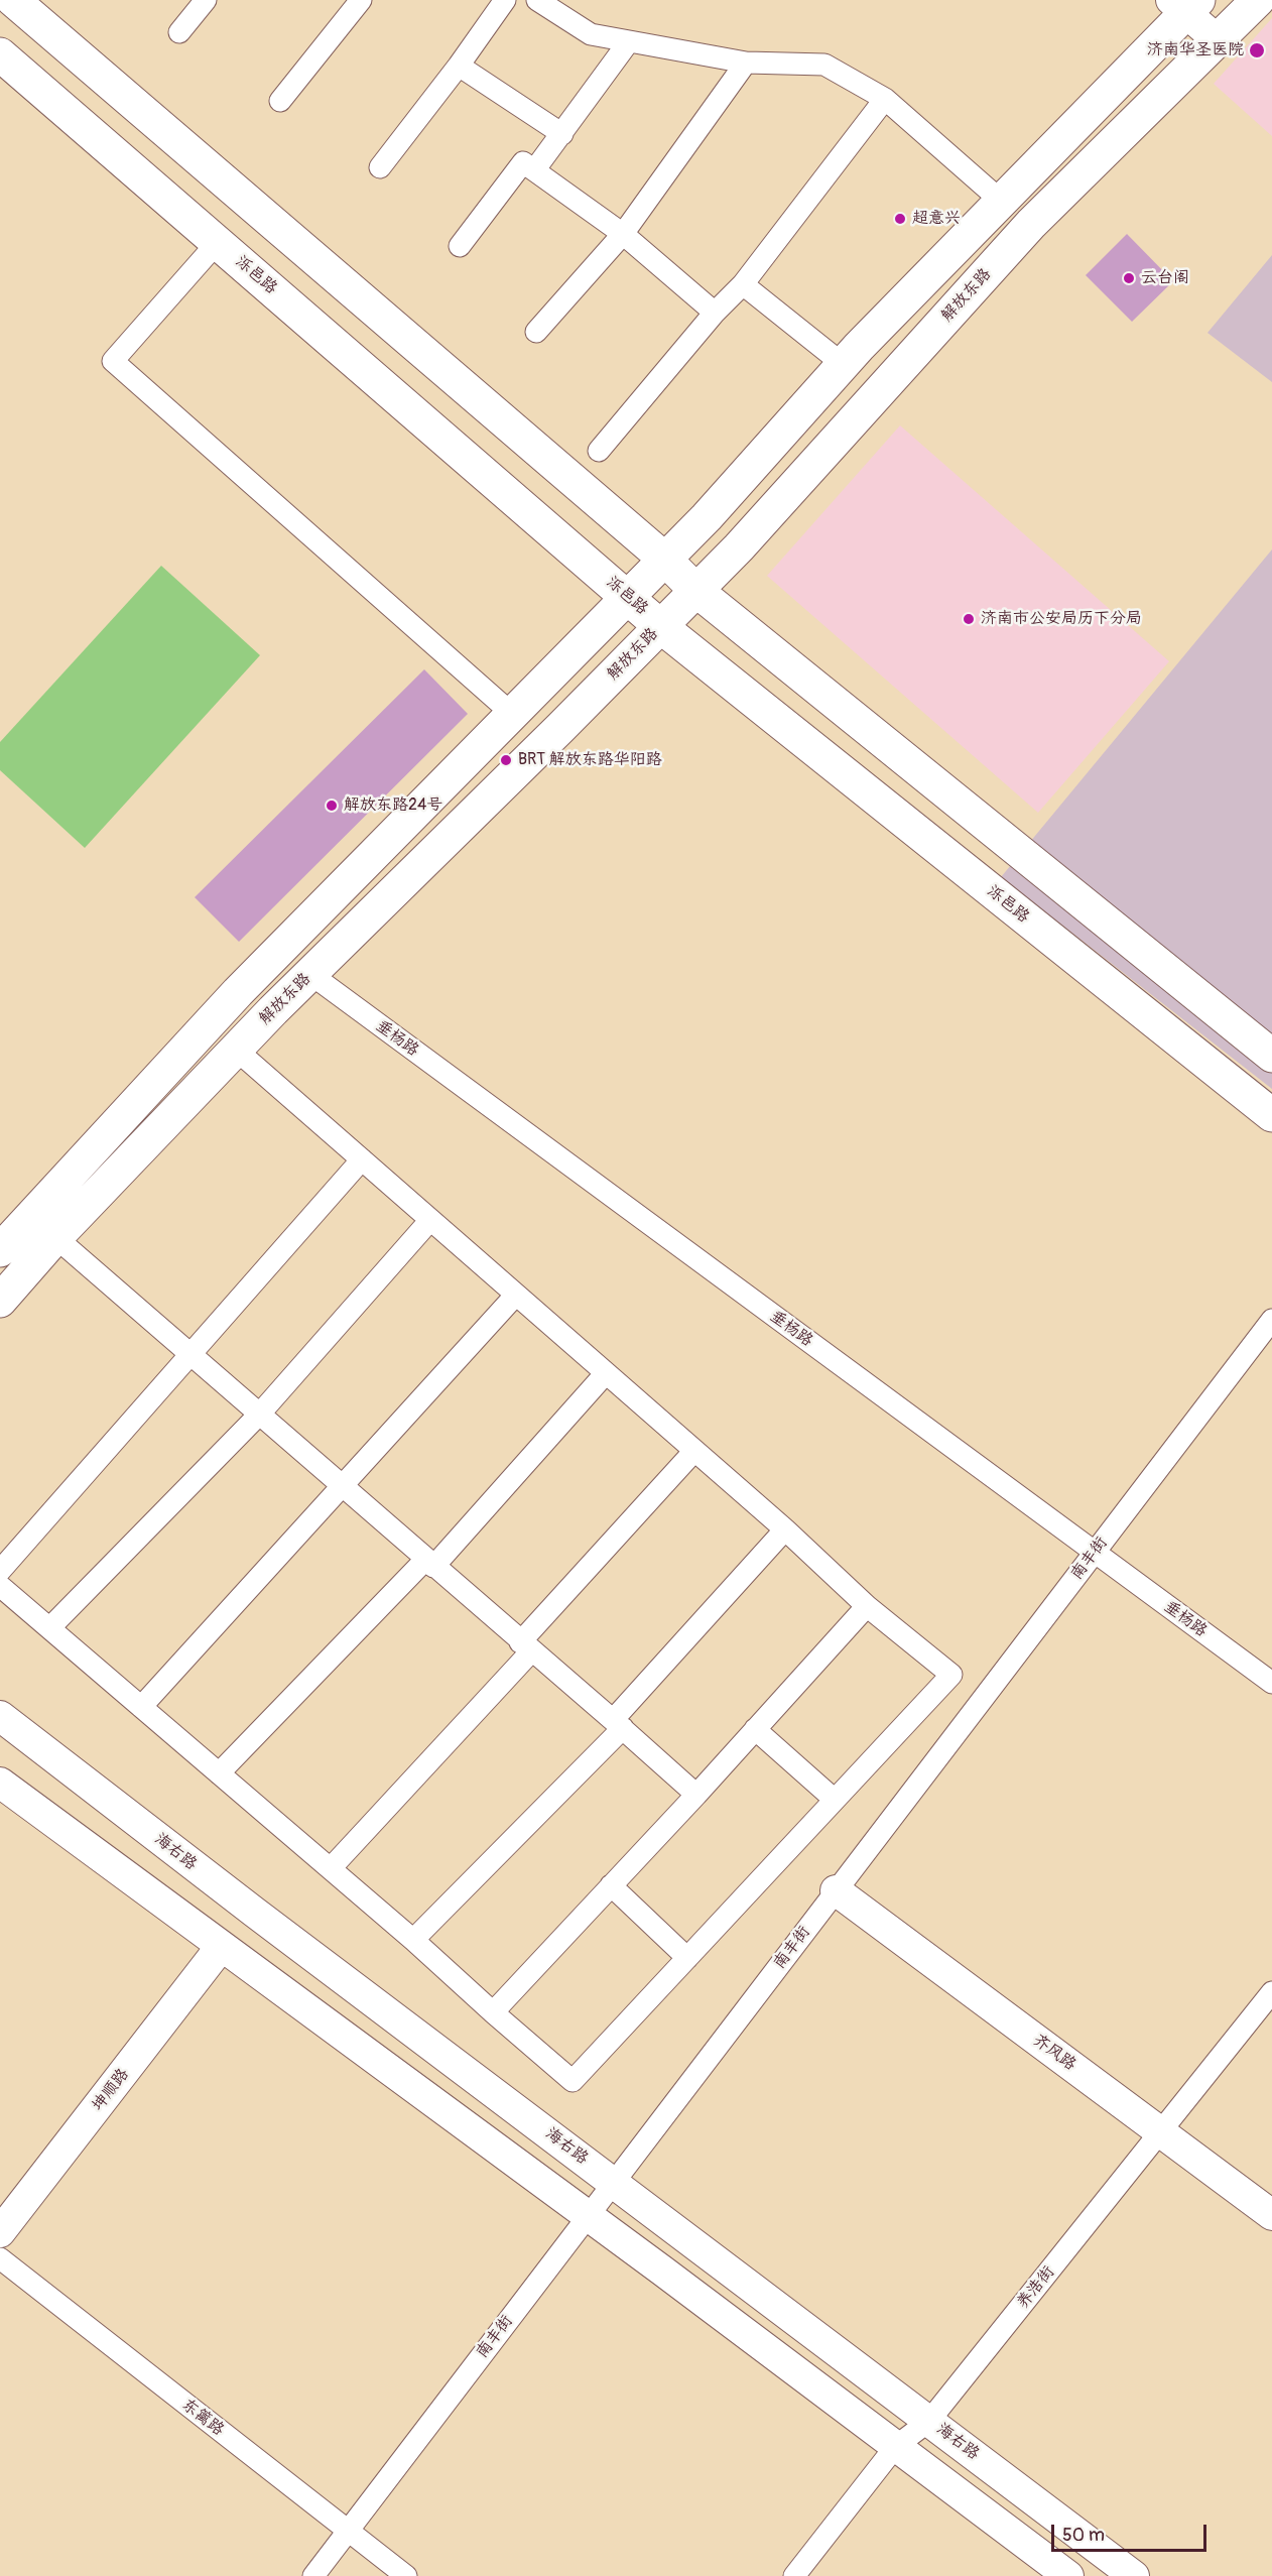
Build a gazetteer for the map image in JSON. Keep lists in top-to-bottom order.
{
  "streets": {
    "main road": [
      "泺邑路",
      "解放东路",
      "海右路",
      "齐风路",
      "坤顺路"
    ],
    "street": [
      "垂杨路",
      "南丰街",
      "养浩街",
      "东篱路"
    ]
  },
  "crossings": [
    ["泺邑路", "解放东路"],
    ["解放东路", "垂杨路"],
    ["垂杨路", "南丰街"],
    ["南丰街", "海右路"],
    ["南丰街", "齐风路"],
    ["南丰街", "东篱路"],
    ["海右路", "养浩街"],
    ["齐风路", "养浩街"]
  ],
  "places": [
    "济南华圣医院",
    "超意兴",
    "云台阁",
    "济南市公安局历下分局",
    "BRT 解放东路华阳路",
    "解放东路24号"
  ],
  "scale_bar": "50 m"
}
